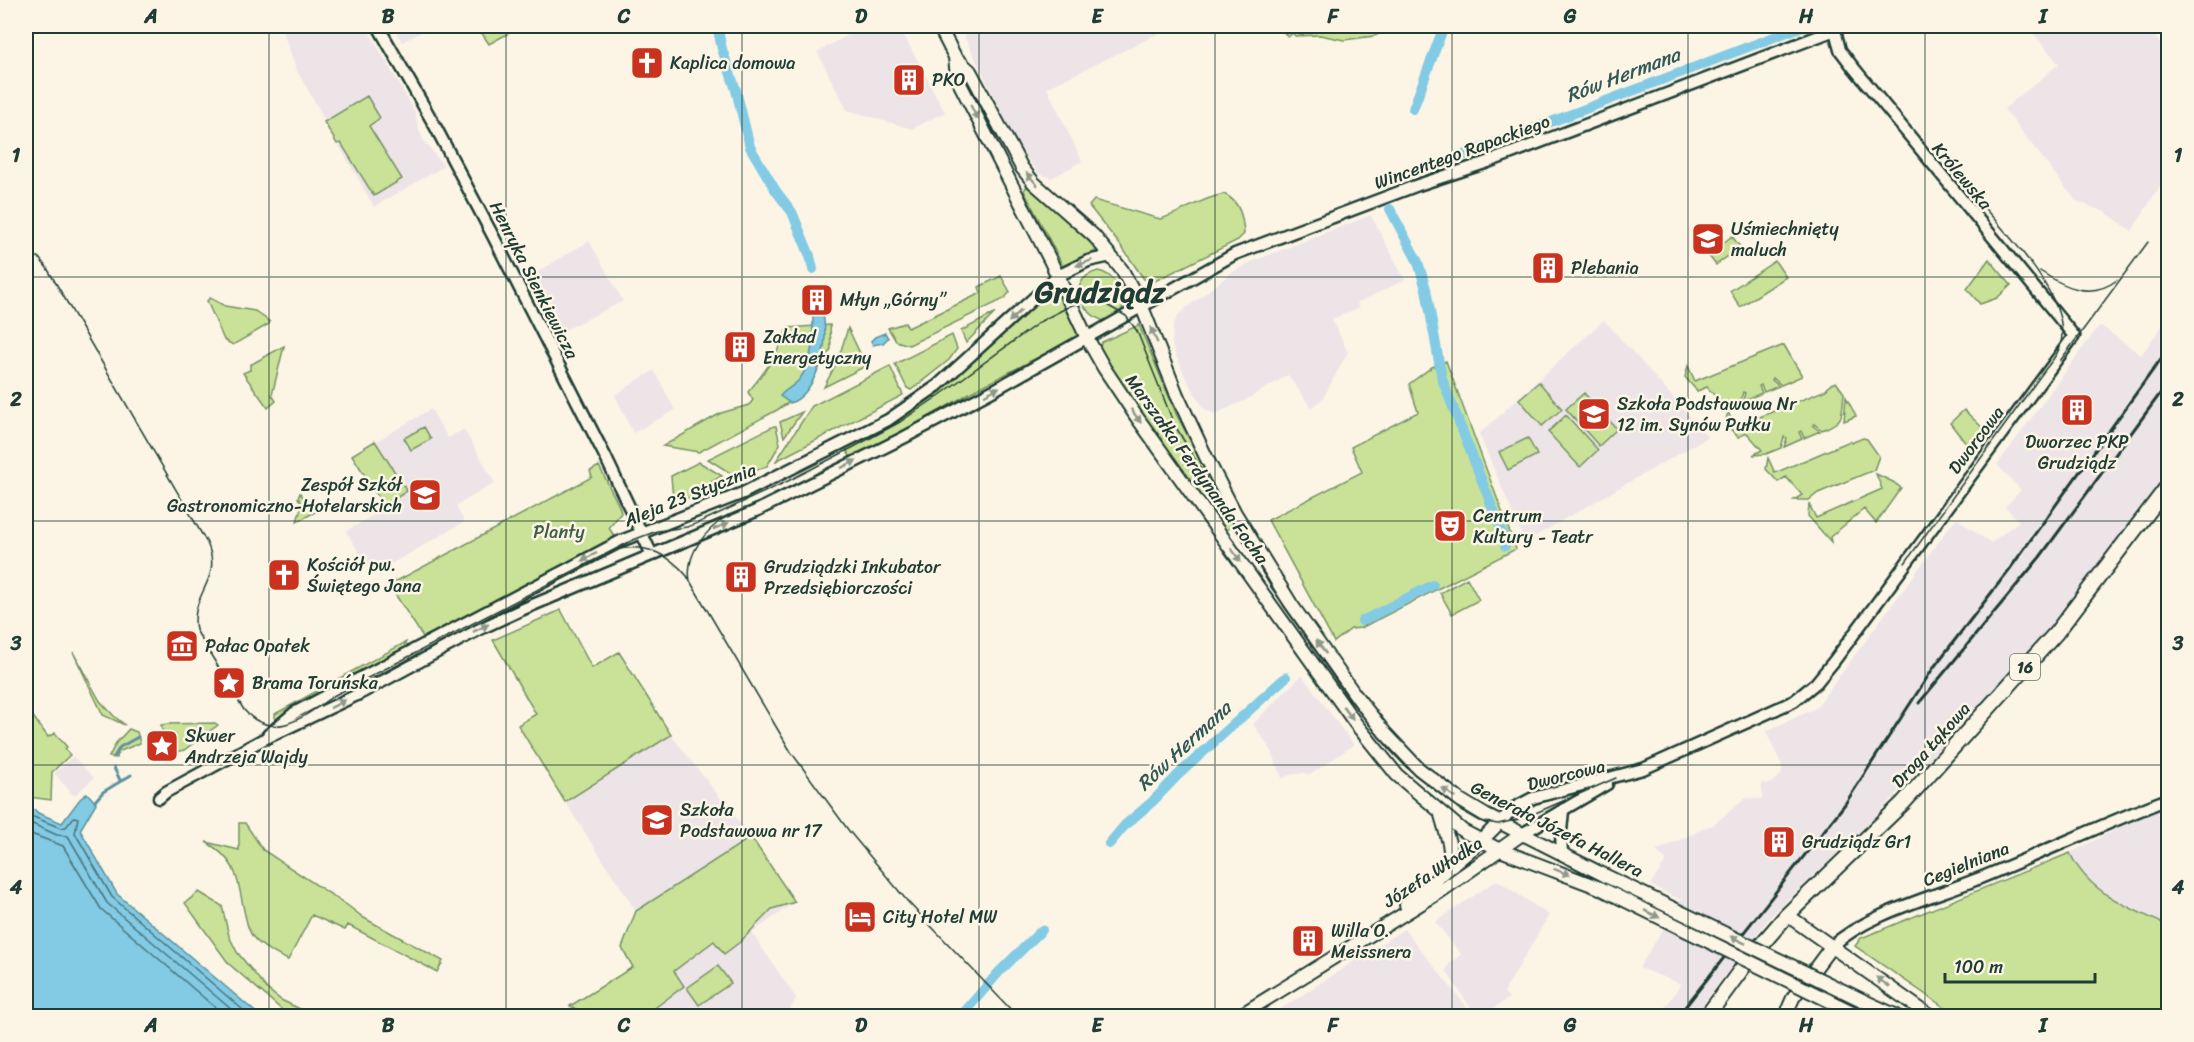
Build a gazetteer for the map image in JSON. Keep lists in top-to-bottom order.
{
  "streets": {
    "main road": [
      "Marszałka Ferdynanda Focha",
      "16",
      "Droga Łąkowa",
      "Generała Józefa Hallera",
      "Józefa Włodka"
    ],
    "street": [
      "Wincentego Rapackiego",
      "Królewska",
      "Henryka Sienkiewicza",
      "Dworcowa",
      "Aleja 23 Stycznia",
      "Cegielniana"
    ]
  },
  "crossings": [
    ["Wincentego Rapackiego", "Królewska"],
    ["Wincentego Rapackiego", "Marszałka Ferdynanda Focha"],
    ["Wincentego Rapackiego", "Aleja 23 Stycznia"],
    ["Królewska", "Dworcowa"],
    ["Henryka Sienkiewicza", "Aleja 23 Stycznia"],
    ["Dworcowa", "Generała Józefa Hallera"],
    ["Dworcowa", "Józefa Włodka"],
    ["Marszałka Ferdynanda Focha", "Aleja 23 Stycznia"],
    ["Marszałka Ferdynanda Focha", "Generała Józefa Hallera"],
    ["Generała Józefa Hallera", "Józefa Włodka"]
  ],
  "districts": ["Grudziądz"],
  "water": ["Rów Hermana"],
  "parks": ["Planty"],
  "places": {
    "church": ["Kaplica domowa", "Kościół pw. Świętego Jana"],
    "building": [
      "PKO",
      "Plebania",
      "Młyn „Górny”",
      "Zakład Energetyczny",
      "Dworzec PKP Grudziądz",
      "Grudziądzki Inkubator Przedsiębiorczości",
      "Grudziądz Gr1",
      "Willa O. Meissnera"
    ],
    "school or university": [
      "Uśmiechnięty maluch",
      "Szkoła Podstawowa Nr 12 im. Synów Pułku",
      "Zespół Szkół Gastronomiczno-Hotelarskich",
      "Szkoła Podstawowa nr 17"
    ],
    "theatre": ["Centrum Kultury - Teatr"],
    "museum": ["Pałac Opatek"],
    "place": ["Brama Toruńska", "Skwer Andrzeja Wajdy"],
    "hotel": ["City Hotel MW"]
  },
  "scale_bar": "100 m",
  "grid": {
    "columns": [
      "A",
      "B",
      "C",
      "D",
      "E",
      "F",
      "G",
      "H",
      "I"
    ],
    "rows": [
      "1",
      "2",
      "3",
      "4"
    ]
  }
}
